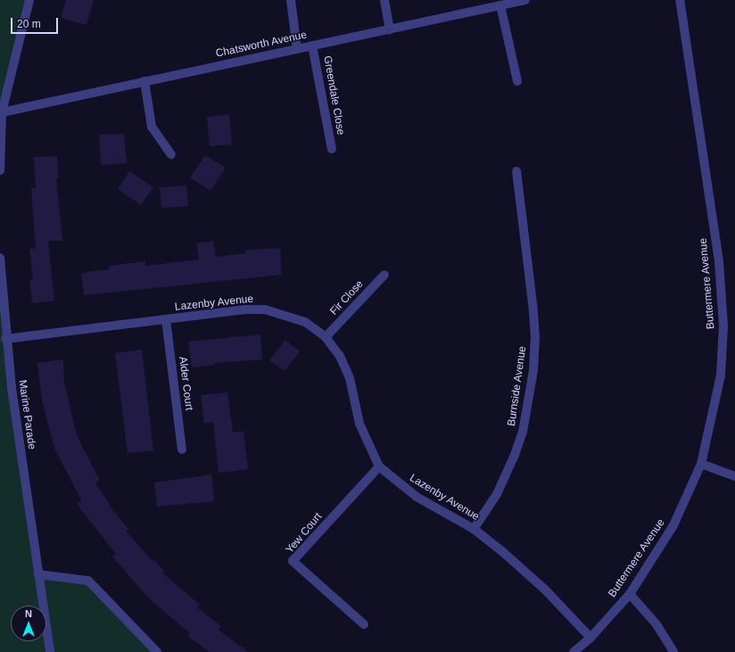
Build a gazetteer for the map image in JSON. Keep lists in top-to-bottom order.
{
  "streets": {
    "street": [
      "Chatsworth Avenue",
      "Greendale Close",
      "Buttermere Avenue",
      "Fir Close",
      "Lazenby Avenue",
      "Alder Court",
      "Burnside Avenue",
      "Marine Parade",
      "Yew Court"
    ]
  },
  "crossings": [
    ["Chatsworth Avenue", "Greendale Close"],
    ["Buttermere Avenue", "Lazenby Avenue"],
    ["Fir Close", "Lazenby Avenue"],
    ["Lazenby Avenue", "Alder Court"],
    ["Lazenby Avenue", "Burnside Avenue"],
    ["Lazenby Avenue", "Marine Parade"],
    ["Lazenby Avenue", "Yew Court"]
  ],
  "scale_bar": "20 m",
  "north": "top"
}
